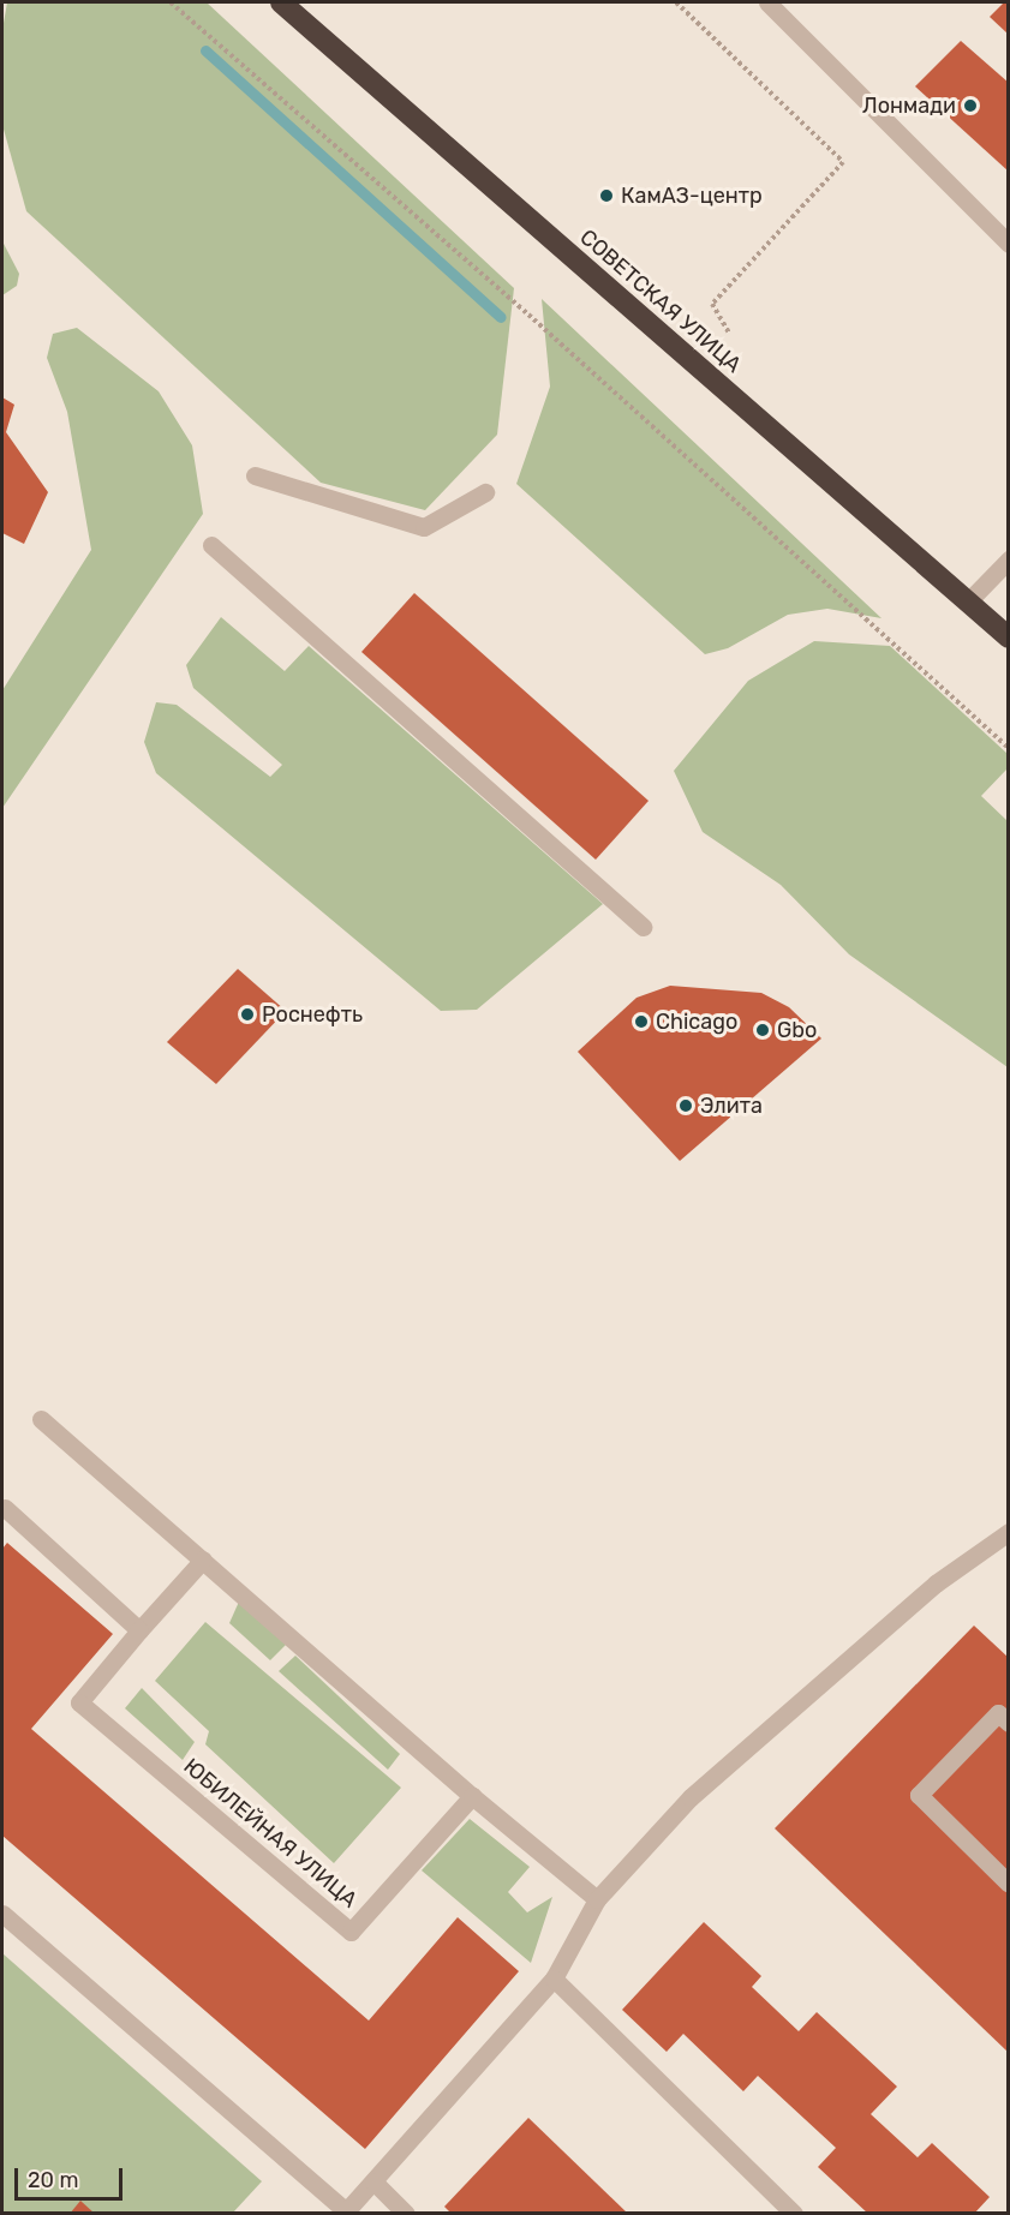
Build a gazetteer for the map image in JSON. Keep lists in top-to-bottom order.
{
  "streets": {
    "highway": ["СОВЕТСКАЯ УЛИЦА"],
    "street": ["ЮБИЛЕЙНАЯ УЛИЦА"]
  },
  "places": [
    "Лонмади",
    "КамАЗ-центр",
    "Роснефть",
    "Chicago",
    "Gbo",
    "Элита"
  ],
  "scale_bar": "20 m"
}
